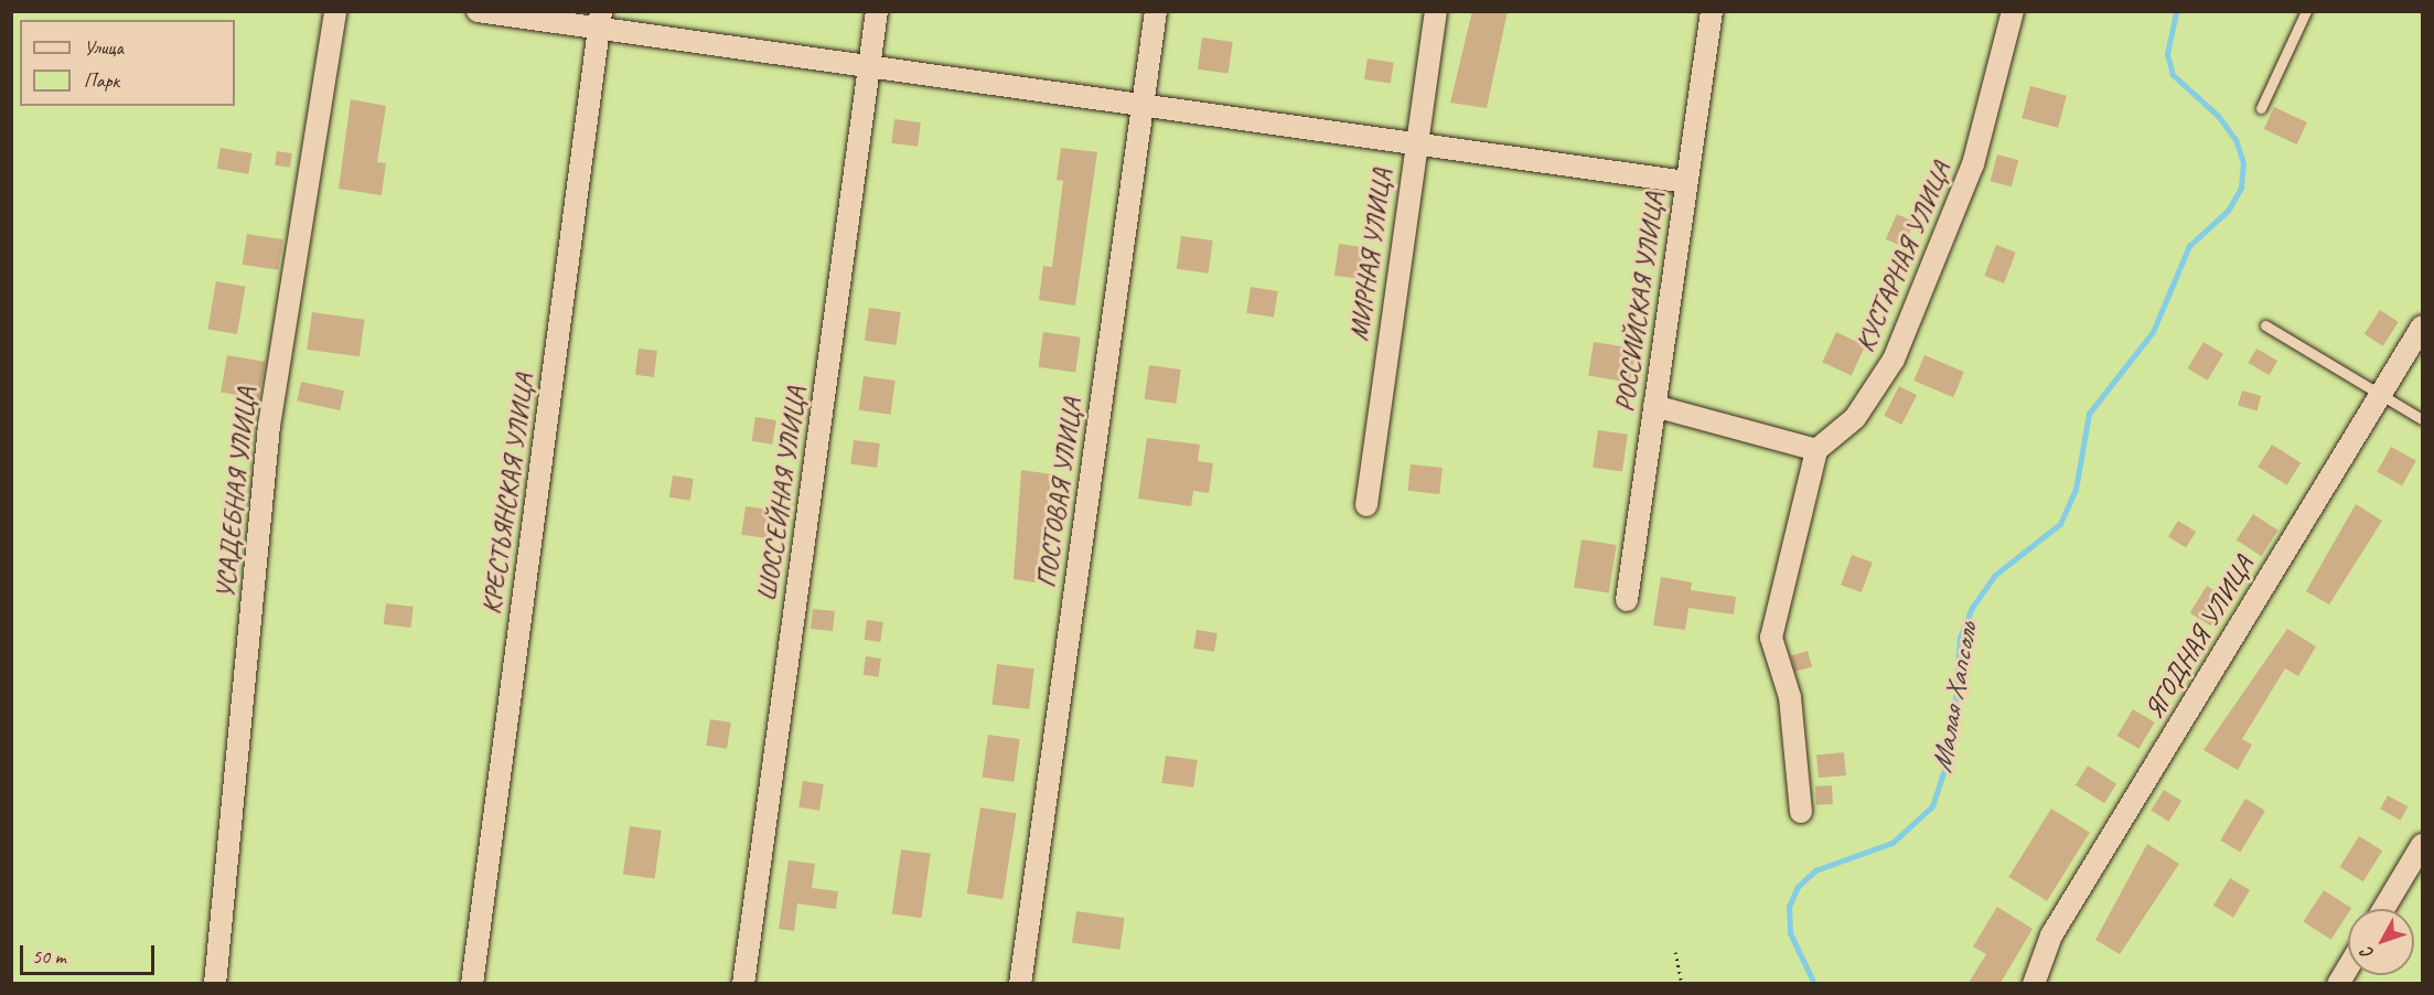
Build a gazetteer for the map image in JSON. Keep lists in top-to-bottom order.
{
  "streets": {
    "street": [
      "МИРНАЯ УЛИЦА",
      "КУСТАРНАЯ УЛИЦА",
      "РОССИЙСКАЯ УЛИЦА",
      "УСАДЕБНАЯ УЛИЦА",
      "ПОСТОВАЯ УЛИЦА",
      "КРЕСТЬЯНСКАЯ УЛИЦА",
      "ШОССЕЙНАЯ УЛИЦА",
      "ЯГОДНАЯ УЛИЦА"
    ]
  },
  "water": ["Малая Хапсоль"],
  "legend": ["Улица", "Парк"],
  "scale_bar": "50 m",
  "north": "bottom left"
}
